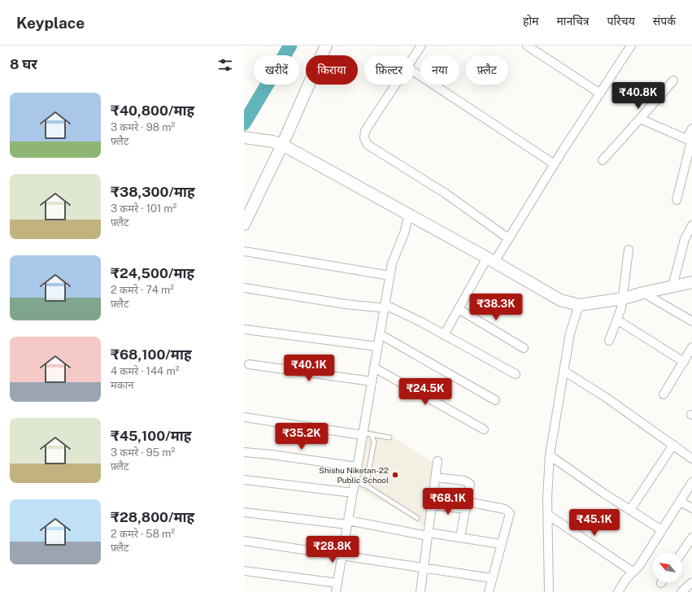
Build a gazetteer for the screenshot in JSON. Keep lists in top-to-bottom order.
{
  "places": ["Shishu Niketan-22 Public School"],
  "north": "top left",
  "page": {
    "header": "Keyplace",
    "nav": [
      "होम",
      "मानचित्र",
      "परिचय",
      "संपर्क"
    ],
    "heading": "8 घर",
    "chip": [
      "खरीदें",
      "किराया",
      "फ़िल्टर",
      "नया",
      "फ़्लैट"
    ],
    "price": [
      "₹40.8K",
      "₹38.3K",
      "₹40.1K",
      "₹24.5K",
      "₹35.2K",
      "₹68.1K",
      "₹45.1K",
      "₹28.8K"
    ],
    "list": [
      {
        "name": "₹40,800/माह",
        "note": "3 कमरे · 98 m² · फ़्लैट"
      },
      {
        "name": "₹38,300/माह",
        "note": "3 कमरे · 101 m² · फ़्लैट"
      },
      {
        "name": "₹24,500/माह",
        "note": "2 कमरे · 74 m² · फ़्लैट"
      },
      {
        "name": "₹68,100/माह",
        "note": "4 कमरे · 144 m² · मकान"
      },
      {
        "name": "₹45,100/माह",
        "note": "3 कमरे · 95 m² · फ़्लैट"
      },
      {
        "name": "₹28,800/माह",
        "note": "2 कमरे · 58 m² · फ़्लैट"
      }
    ]
  }
}
